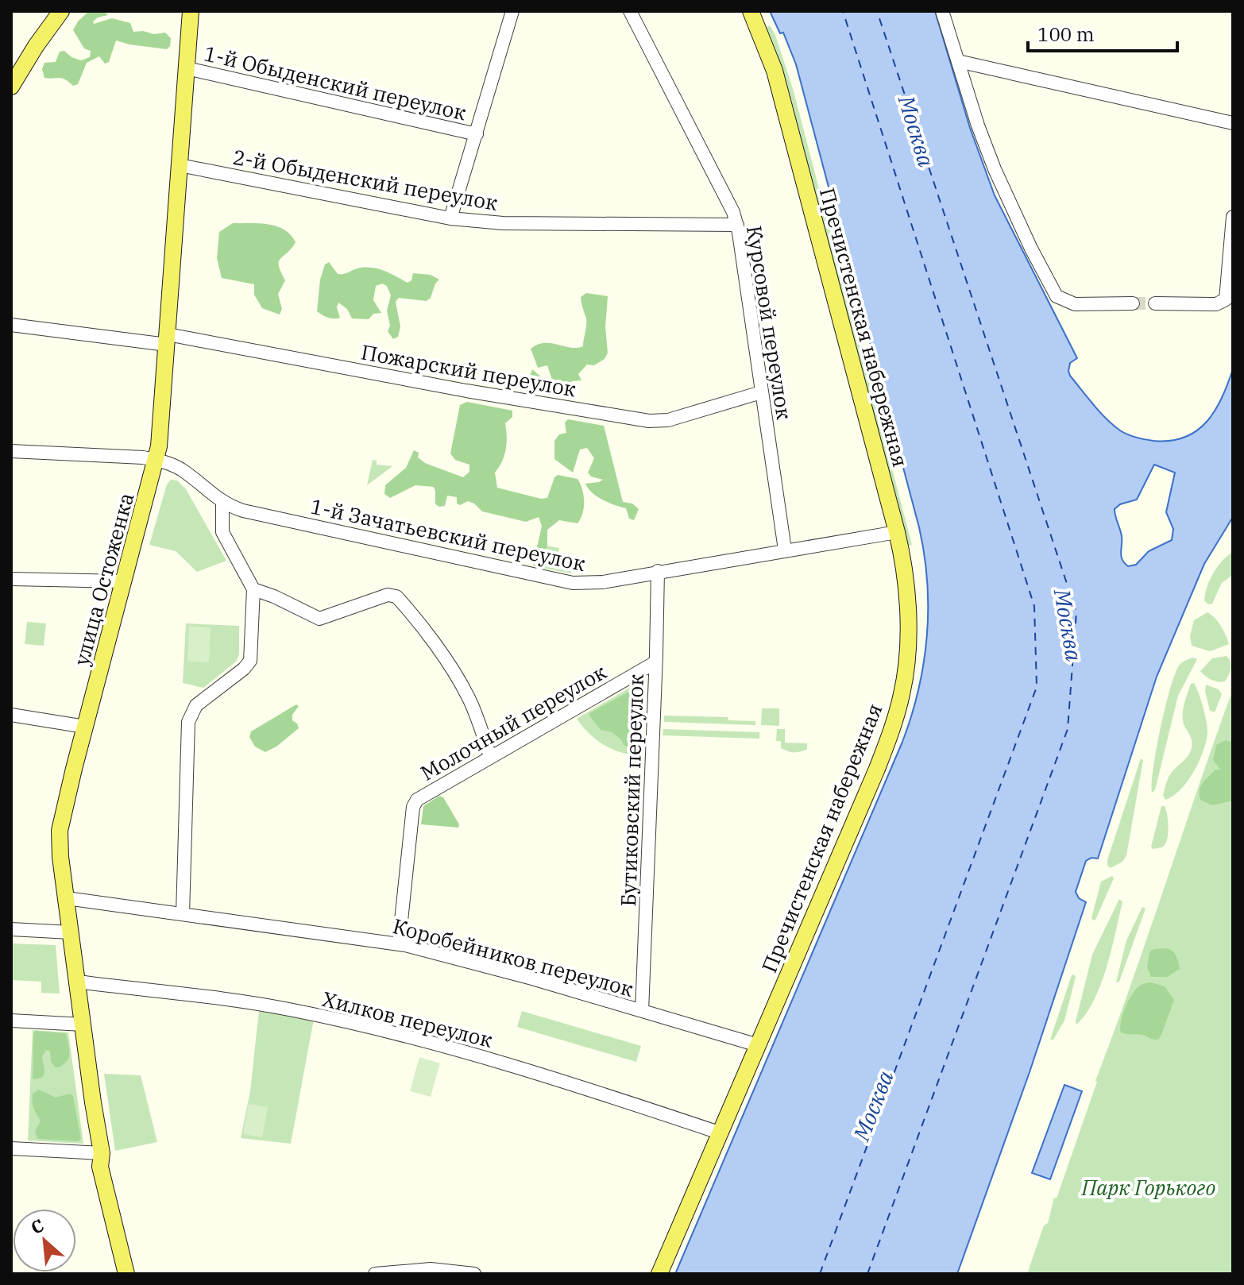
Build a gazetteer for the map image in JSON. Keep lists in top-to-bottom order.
{
  "streets": {
    "main road": ["Пречистенская набережная", "улица Остоженка"],
    "street": [
      "1-й Обыденский переулок",
      "2-й Обыденский переулок",
      "Курсовой переулок",
      "Пожарский переулок",
      "1-й Зачатьевский переулок",
      "Молочный переулок",
      "Бутиковский переулок",
      "Коробейников переулок",
      "Хилков переулок"
    ]
  },
  "crossings": [
    ["1-й Обыденский переулок", "улица Остоженка"],
    ["2-й Обыденский переулок", "Курсовой переулок"],
    ["2-й Обыденский переулок", "улица Остоженка"],
    ["Курсовой переулок", "Пожарский переулок"],
    ["Курсовой переулок", "1-й Зачатьевский переулок"],
    ["Пречистенская набережная", "1-й Зачатьевский переулок"],
    ["Пречистенская набережная", "Коробейников переулок"],
    ["Пречистенская набережная", "Хилков переулок"],
    ["Пожарский переулок", "улица Остоженка"],
    ["1-й Зачатьевский переулок", "улица Остоженка"],
    ["1-й Зачатьевский переулок", "Бутиковский переулок"],
    ["улица Остоженка", "Коробейников переулок"],
    ["улица Остоженка", "Хилков переулок"],
    ["Молочный переулок", "Бутиковский переулок"],
    ["Молочный переулок", "Коробейников переулок"],
    ["Бутиковский переулок", "Коробейников переулок"]
  ],
  "water": ["Москва"],
  "parks": ["Парк Горького"],
  "scale_bar": "100 m",
  "north": "top left"
}
